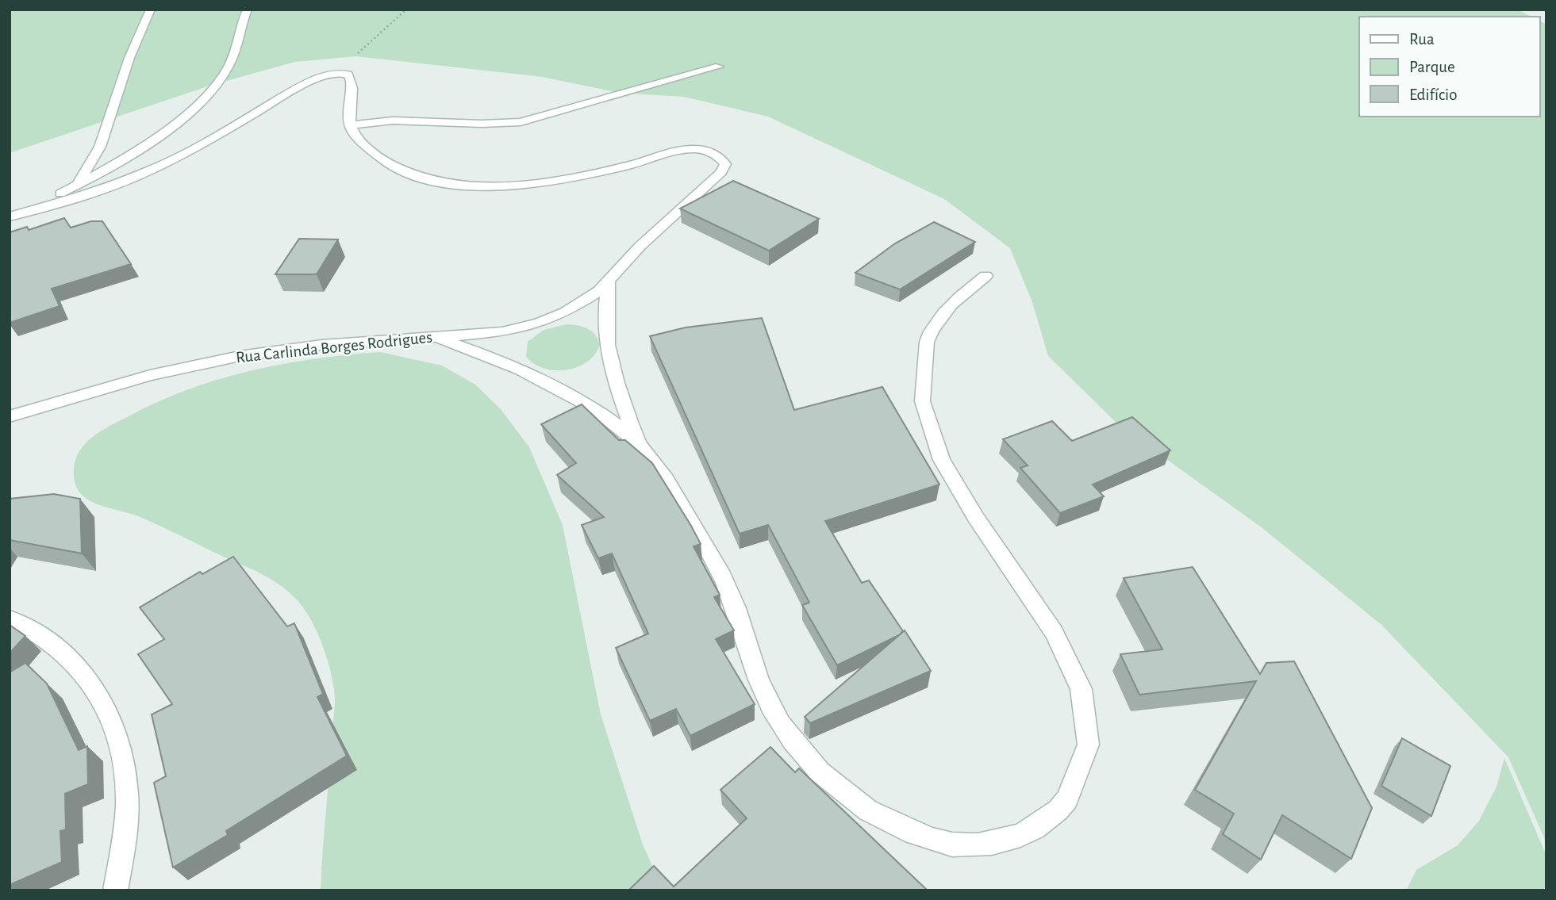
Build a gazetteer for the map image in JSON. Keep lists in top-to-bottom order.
{
  "streets": {
    "street": ["Rua Carlinda Borges Rodrigues"]
  },
  "legend": ["Rua", "Parque", "Edifício"]
}
